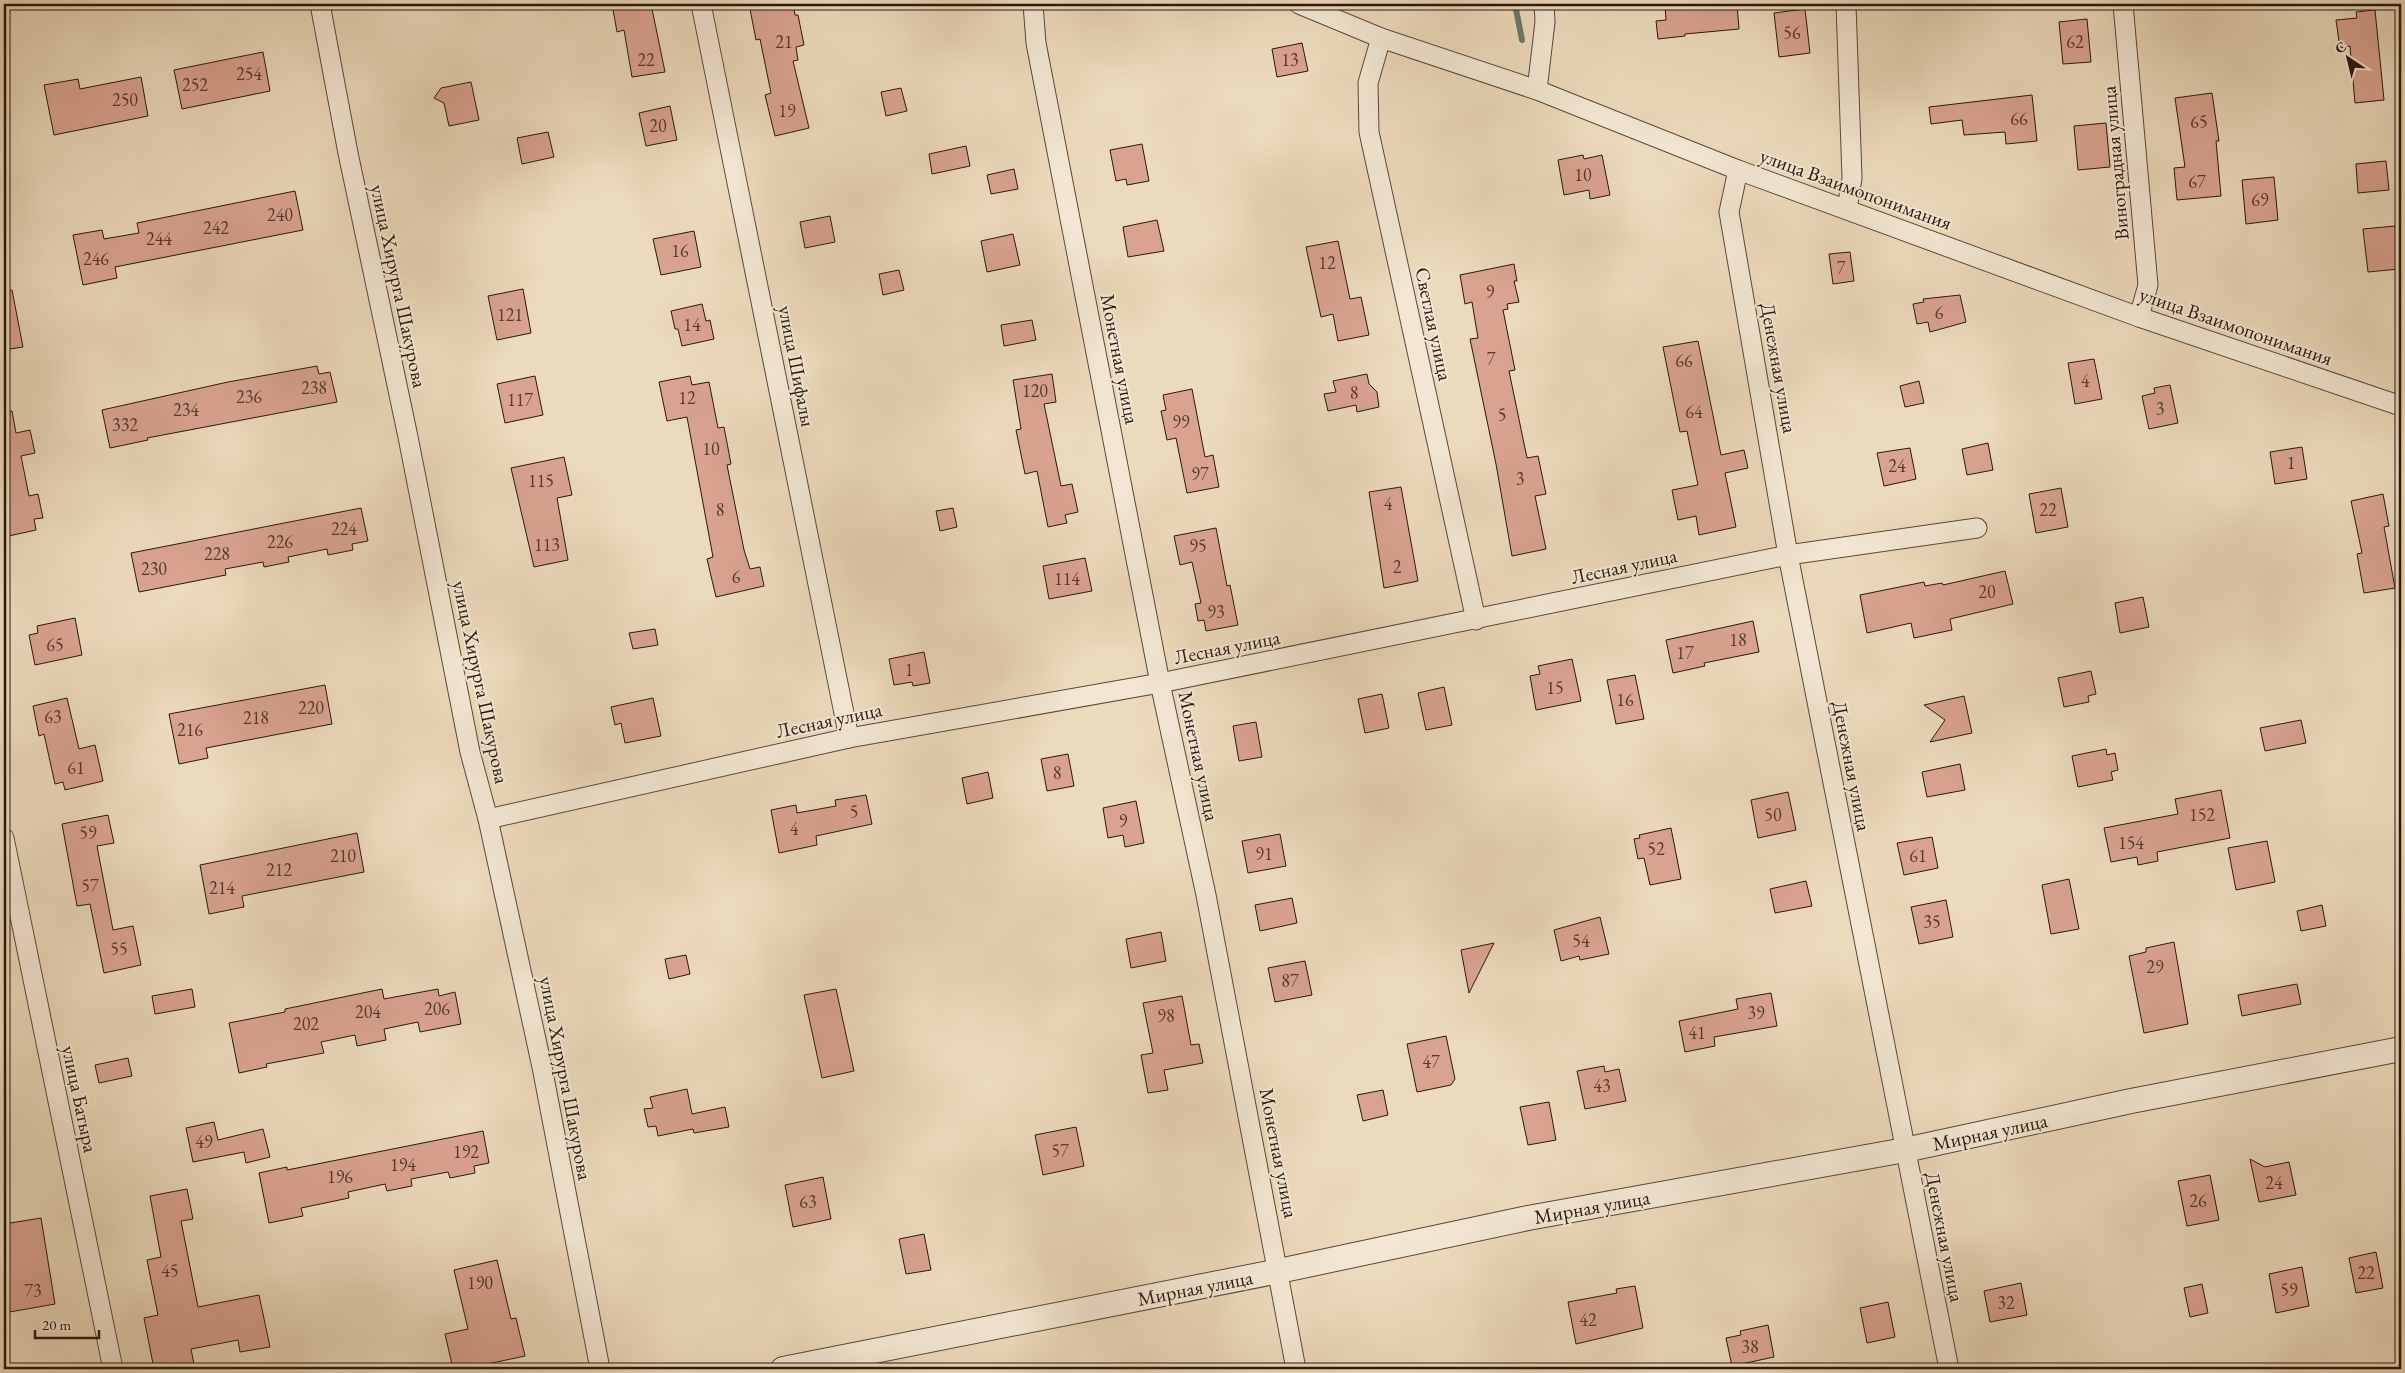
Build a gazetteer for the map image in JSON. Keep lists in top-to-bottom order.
{
  "streets": {
    "street": [
      "Виноградная улица",
      "улица Взаимопонимания",
      "улица Хирурга Шакурова",
      "Светлая улица",
      "Монетная улица",
      "улица Шифалы",
      "Денежная улица",
      "Лесная улица",
      "улица Батыра",
      "Мирная улица"
    ]
  },
  "crossings": [
    ["Виноградная улица", "улица Взаимопонимания"],
    ["улица Взаимопонимания", "Светлая улица"],
    ["улица Взаимопонимания", "Денежная улица"],
    ["улица Хирурга Шакурова", "Лесная улица"],
    ["Светлая улица", "Лесная улица"],
    ["Монетная улица", "Лесная улица"],
    ["Монетная улица", "Мирная улица"],
    ["улица Шифалы", "Лесная улица"],
    ["Денежная улица", "Лесная улица"],
    ["Денежная улица", "Мирная улица"]
  ],
  "house_numbers": [
    "56",
    "21",
    "62",
    "22",
    "13",
    "254",
    "252",
    "250",
    "19",
    "66",
    "65",
    "20",
    "10",
    "67",
    "69",
    "240",
    "242",
    "244",
    "16",
    "246",
    "12",
    "7",
    "9",
    "6",
    "121",
    "14",
    "7",
    "66",
    "4",
    "238",
    "120",
    "8",
    "236",
    "12",
    "117",
    "3",
    "234",
    "64",
    "5",
    "99",
    "332",
    "10",
    "1",
    "24",
    "97",
    "3",
    "115",
    "4",
    "8",
    "22",
    "224",
    "226",
    "113",
    "95",
    "228",
    "2",
    "230",
    "6",
    "114",
    "20",
    "93",
    "18",
    "65",
    "17",
    "1",
    "15",
    "16",
    "220",
    "63",
    "218",
    "216",
    "61",
    "8",
    "5",
    "50",
    "152",
    "9",
    "4",
    "59",
    "154",
    "52",
    "91",
    "210",
    "61",
    "212",
    "57",
    "214",
    "35",
    "54",
    "55",
    "29",
    "87",
    "206",
    "204",
    "39",
    "98",
    "202",
    "41",
    "47",
    "43",
    "49",
    "57",
    "192",
    "194",
    "196",
    "24",
    "26",
    "63",
    "45",
    "22",
    "190",
    "59",
    "73",
    "32",
    "42",
    "38"
  ],
  "scale_bar": "20 m",
  "north": "top left"
}
